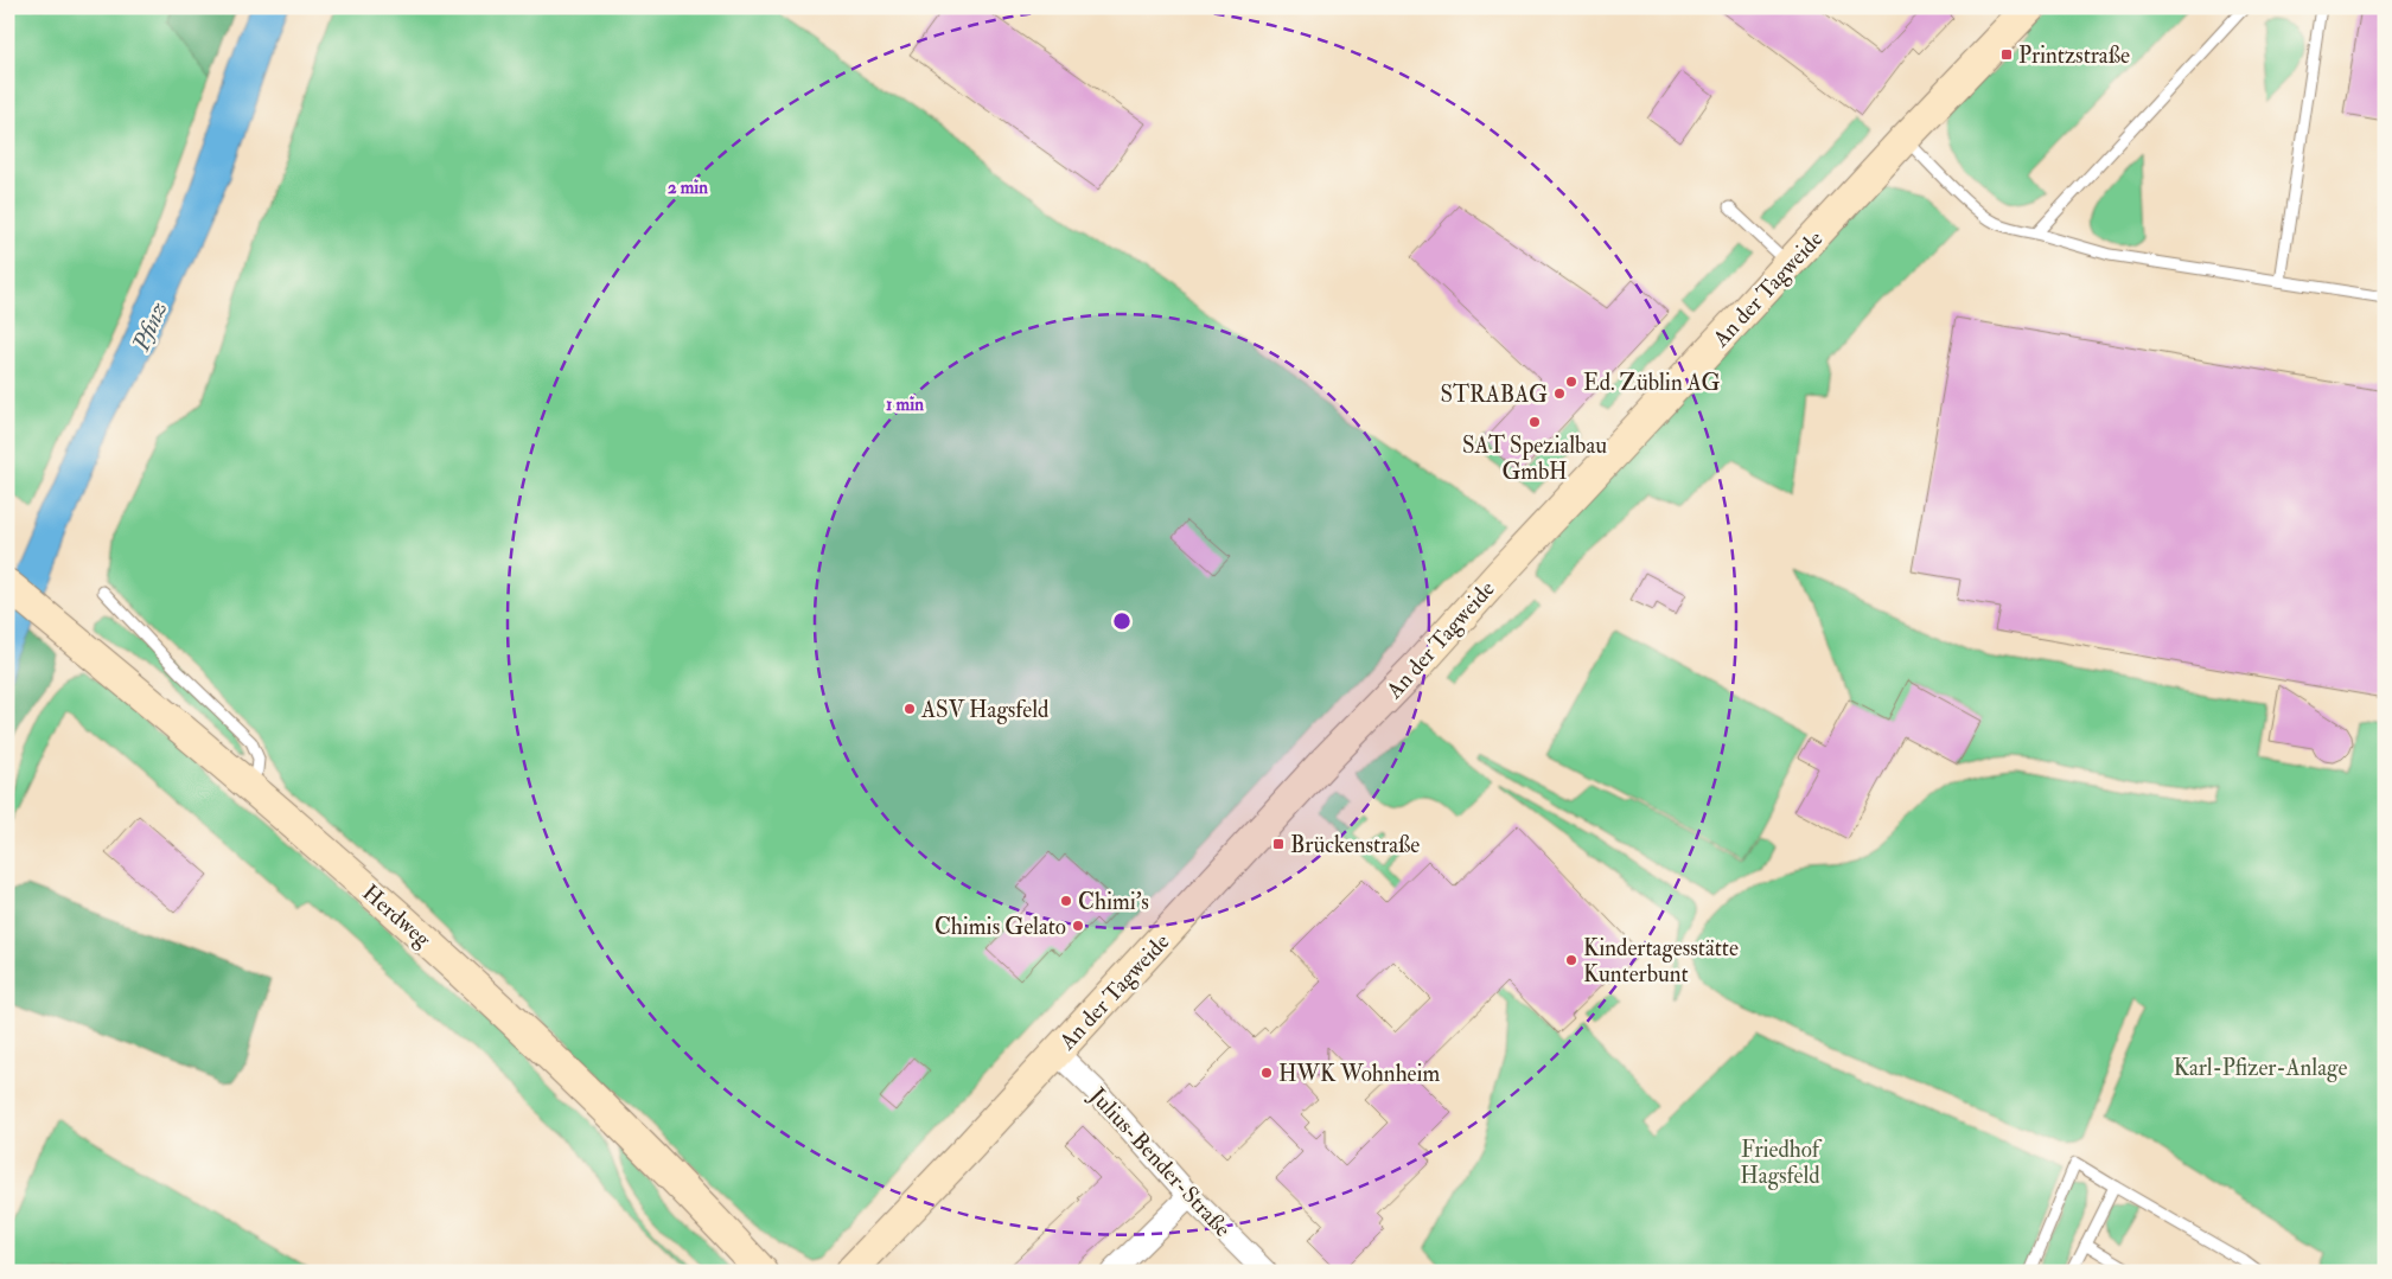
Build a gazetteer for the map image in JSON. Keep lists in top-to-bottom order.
{
  "streets": {
    "main road": ["An der Tagweide", "Herdweg"],
    "street": ["Julius-Bender-Straße"]
  },
  "crossings": [
    ["An der Tagweide", "Julius-Bender-Straße"]
  ],
  "water": ["Pfinz"],
  "parks": ["Karl-Pfizer-Anlage", "Friedhof Hagsfeld"],
  "places": {
    "transit": ["Printzstraße", "Brückenstraße"],
    "other": [
      "Ed. Züblin AG",
      "STRABAG",
      "SAT Spezialbau GmbH",
      "ASV Hagsfeld",
      "Chimi’s",
      "Chimis Gelato",
      "Kindertagesstätte Kunterbunt",
      "HWK Wohnheim"
    ]
  },
  "rings": ["2 min", "1 min"]
}
